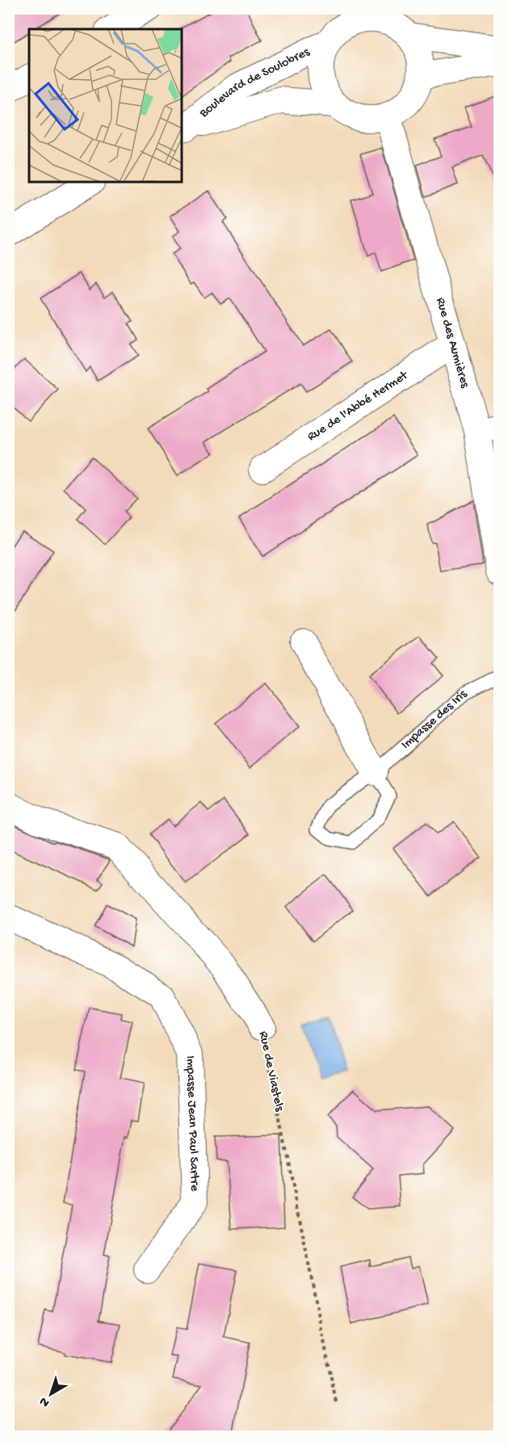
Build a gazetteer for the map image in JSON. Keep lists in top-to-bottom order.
{
  "streets": {
    "street": [
      "Boulevard de Soulobres",
      "Rue des Aumières",
      "Rue de l'Abbé Hermet",
      "Impasse des Iris",
      "Rue de Viastels",
      "Impasse Jean Paul Sartre"
    ]
  },
  "crossings": [
    ["Boulevard de Soulobres", "Rue des Aumières"],
    ["Rue des Aumières", "Rue de l'Abbé Hermet"]
  ],
  "north": "bottom left"
}
